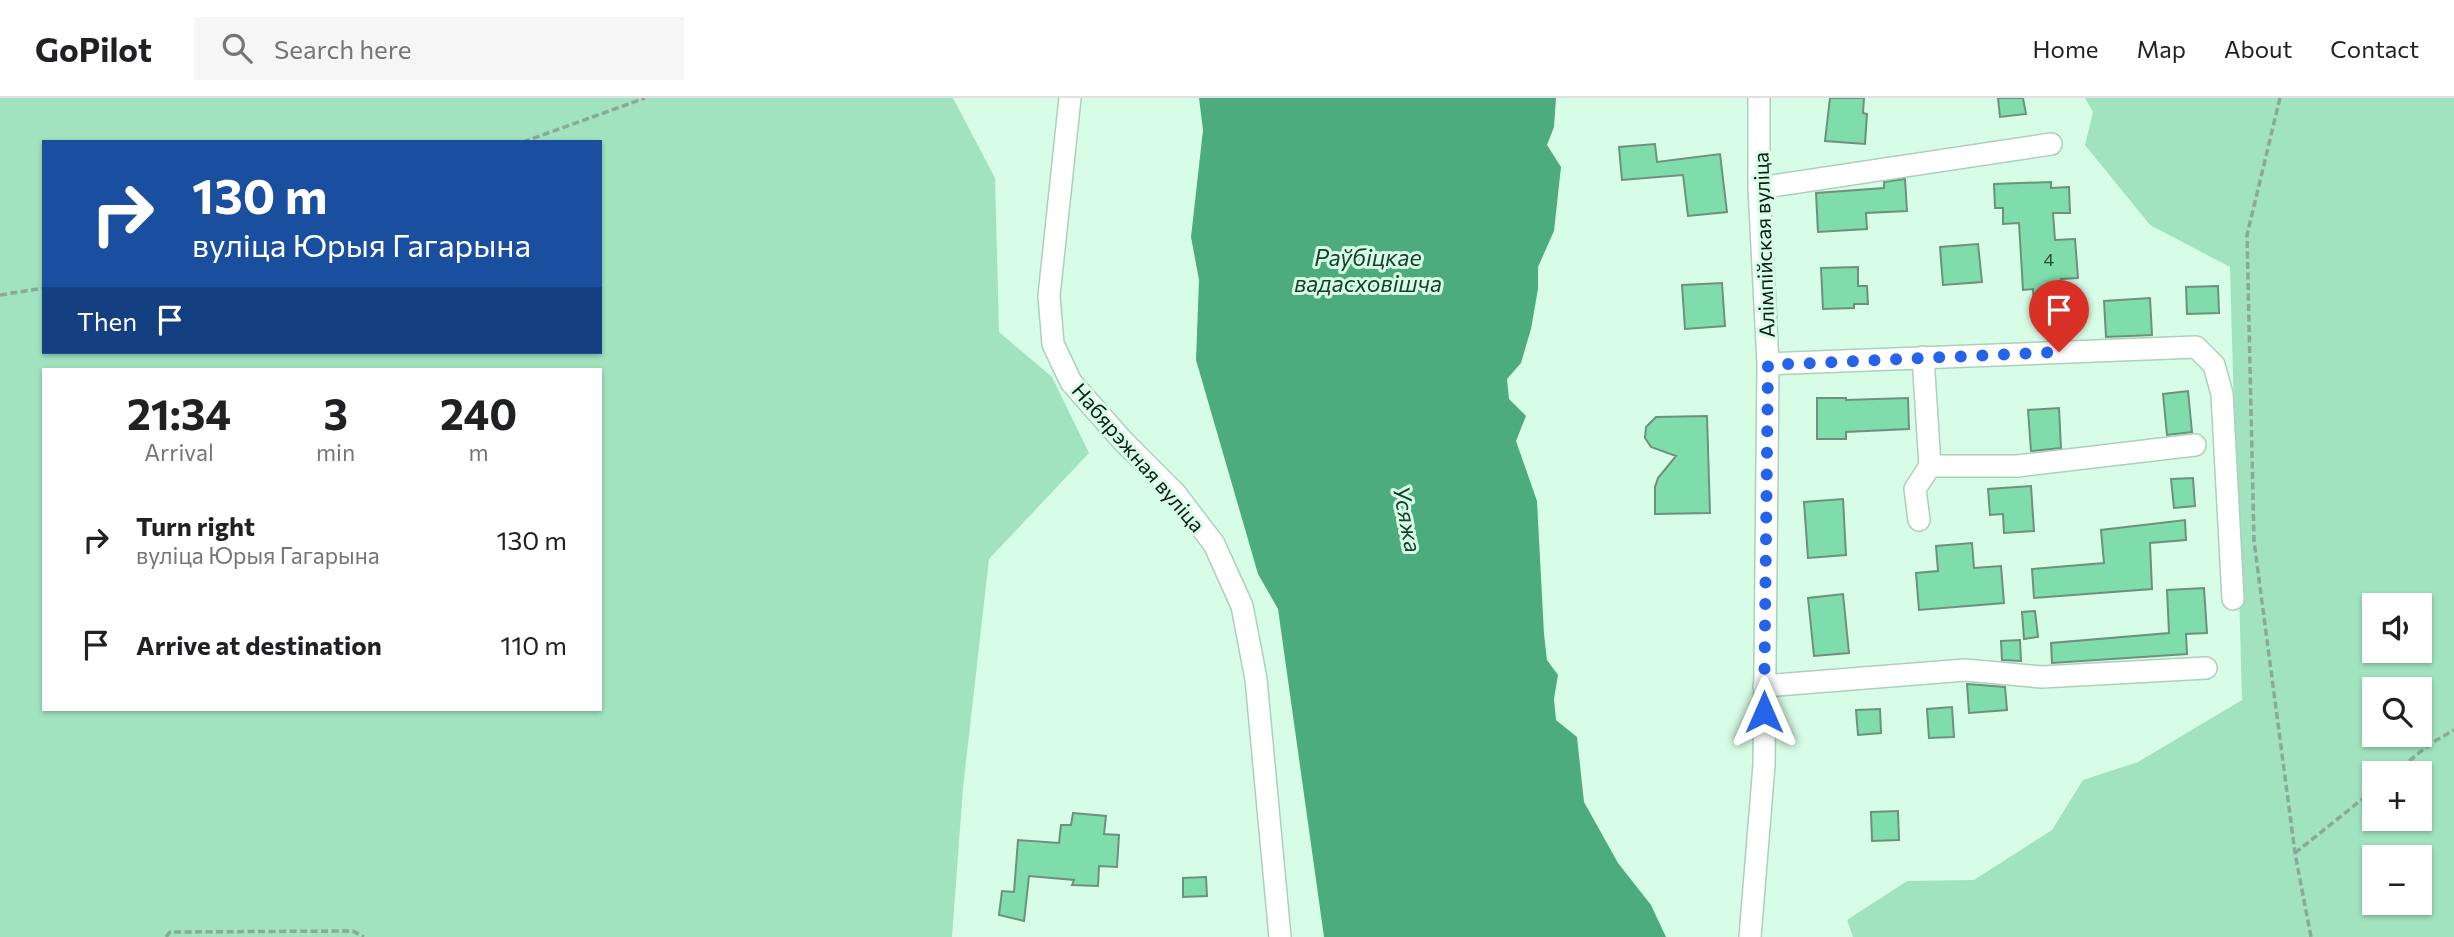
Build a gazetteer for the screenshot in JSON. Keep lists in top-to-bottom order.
{
  "streets": {
    "street": ["Алімпійская вуліца", "Набярэжная вуліца"]
  },
  "water": ["Раўбіцкае вадасховішча", "Усяжа"],
  "house_numbers": ["4"],
  "page": {
    "header": "GoPilot",
    "search": "Search here",
    "nav": [
      "Home",
      "Map",
      "About",
      "Contact"
    ],
    "turn": ["130 m", "вуліца Юрыя Гагарына"],
    "then": "Then",
    "eta": [
      "21:34",
      "Arrival",
      "3",
      "min",
      "240",
      "m"
    ],
    "list": [
      {
        "name": "Turn right",
        "note": "вуліца Юрыя Гагарына",
        "value": "130 m"
      },
      {
        "name": "Arrive at destination",
        "value": "110 m"
      }
    ],
    "map_buttons": ["+", "−"]
  }
}
